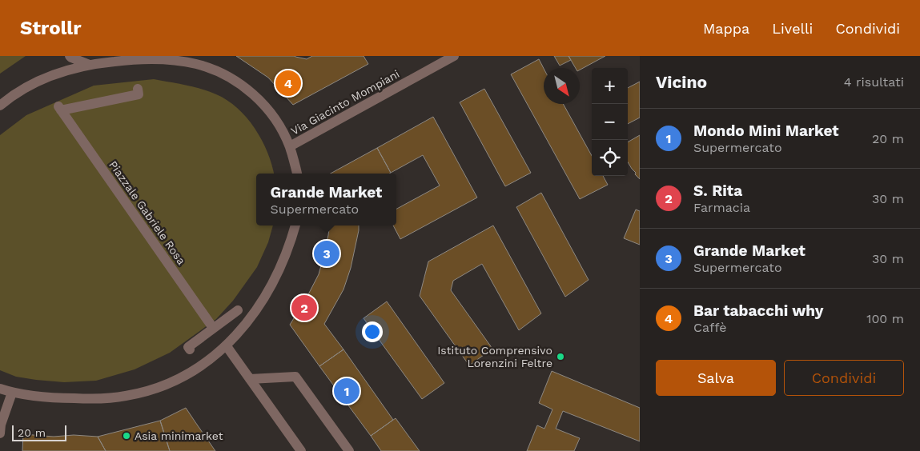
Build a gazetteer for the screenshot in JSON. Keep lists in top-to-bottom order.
{
  "streets": {
    "street": ["Via Giacinto Mompiani", "Piazzale Gabriele Rosa"]
  },
  "places": ["Istituto Comprensivo Lorenzini Feltre", "Asia minimarket"],
  "scale_bar": "20 m",
  "north": "bottom right",
  "page": {
    "header": "Strollr",
    "nav": ["Mappa", "Livelli", "Condividi"],
    "heading": ["Vicino", "4 risultati"],
    "map_buttons": ["+", "−"],
    "pins": [
      "4",
      "3",
      "2",
      "1"
    ],
    "list": [
      {
        "mark": "1",
        "name": "Mondo Mini Market",
        "note": "Supermercato",
        "value": "20 m"
      },
      {
        "mark": "2",
        "name": "S. Rita",
        "note": "Farmacia",
        "value": "30 m"
      },
      {
        "mark": "3",
        "name": "Grande Market",
        "note": "Supermercato",
        "value": "30 m"
      },
      {
        "mark": "4",
        "name": "Bar tabacchi why",
        "note": "Caffè",
        "value": "100 m"
      }
    ],
    "popup": ["Grande Market", "Supermercato"],
    "buttons": ["Salva", "Condividi"],
    "scale": "20 m"
  }
}
